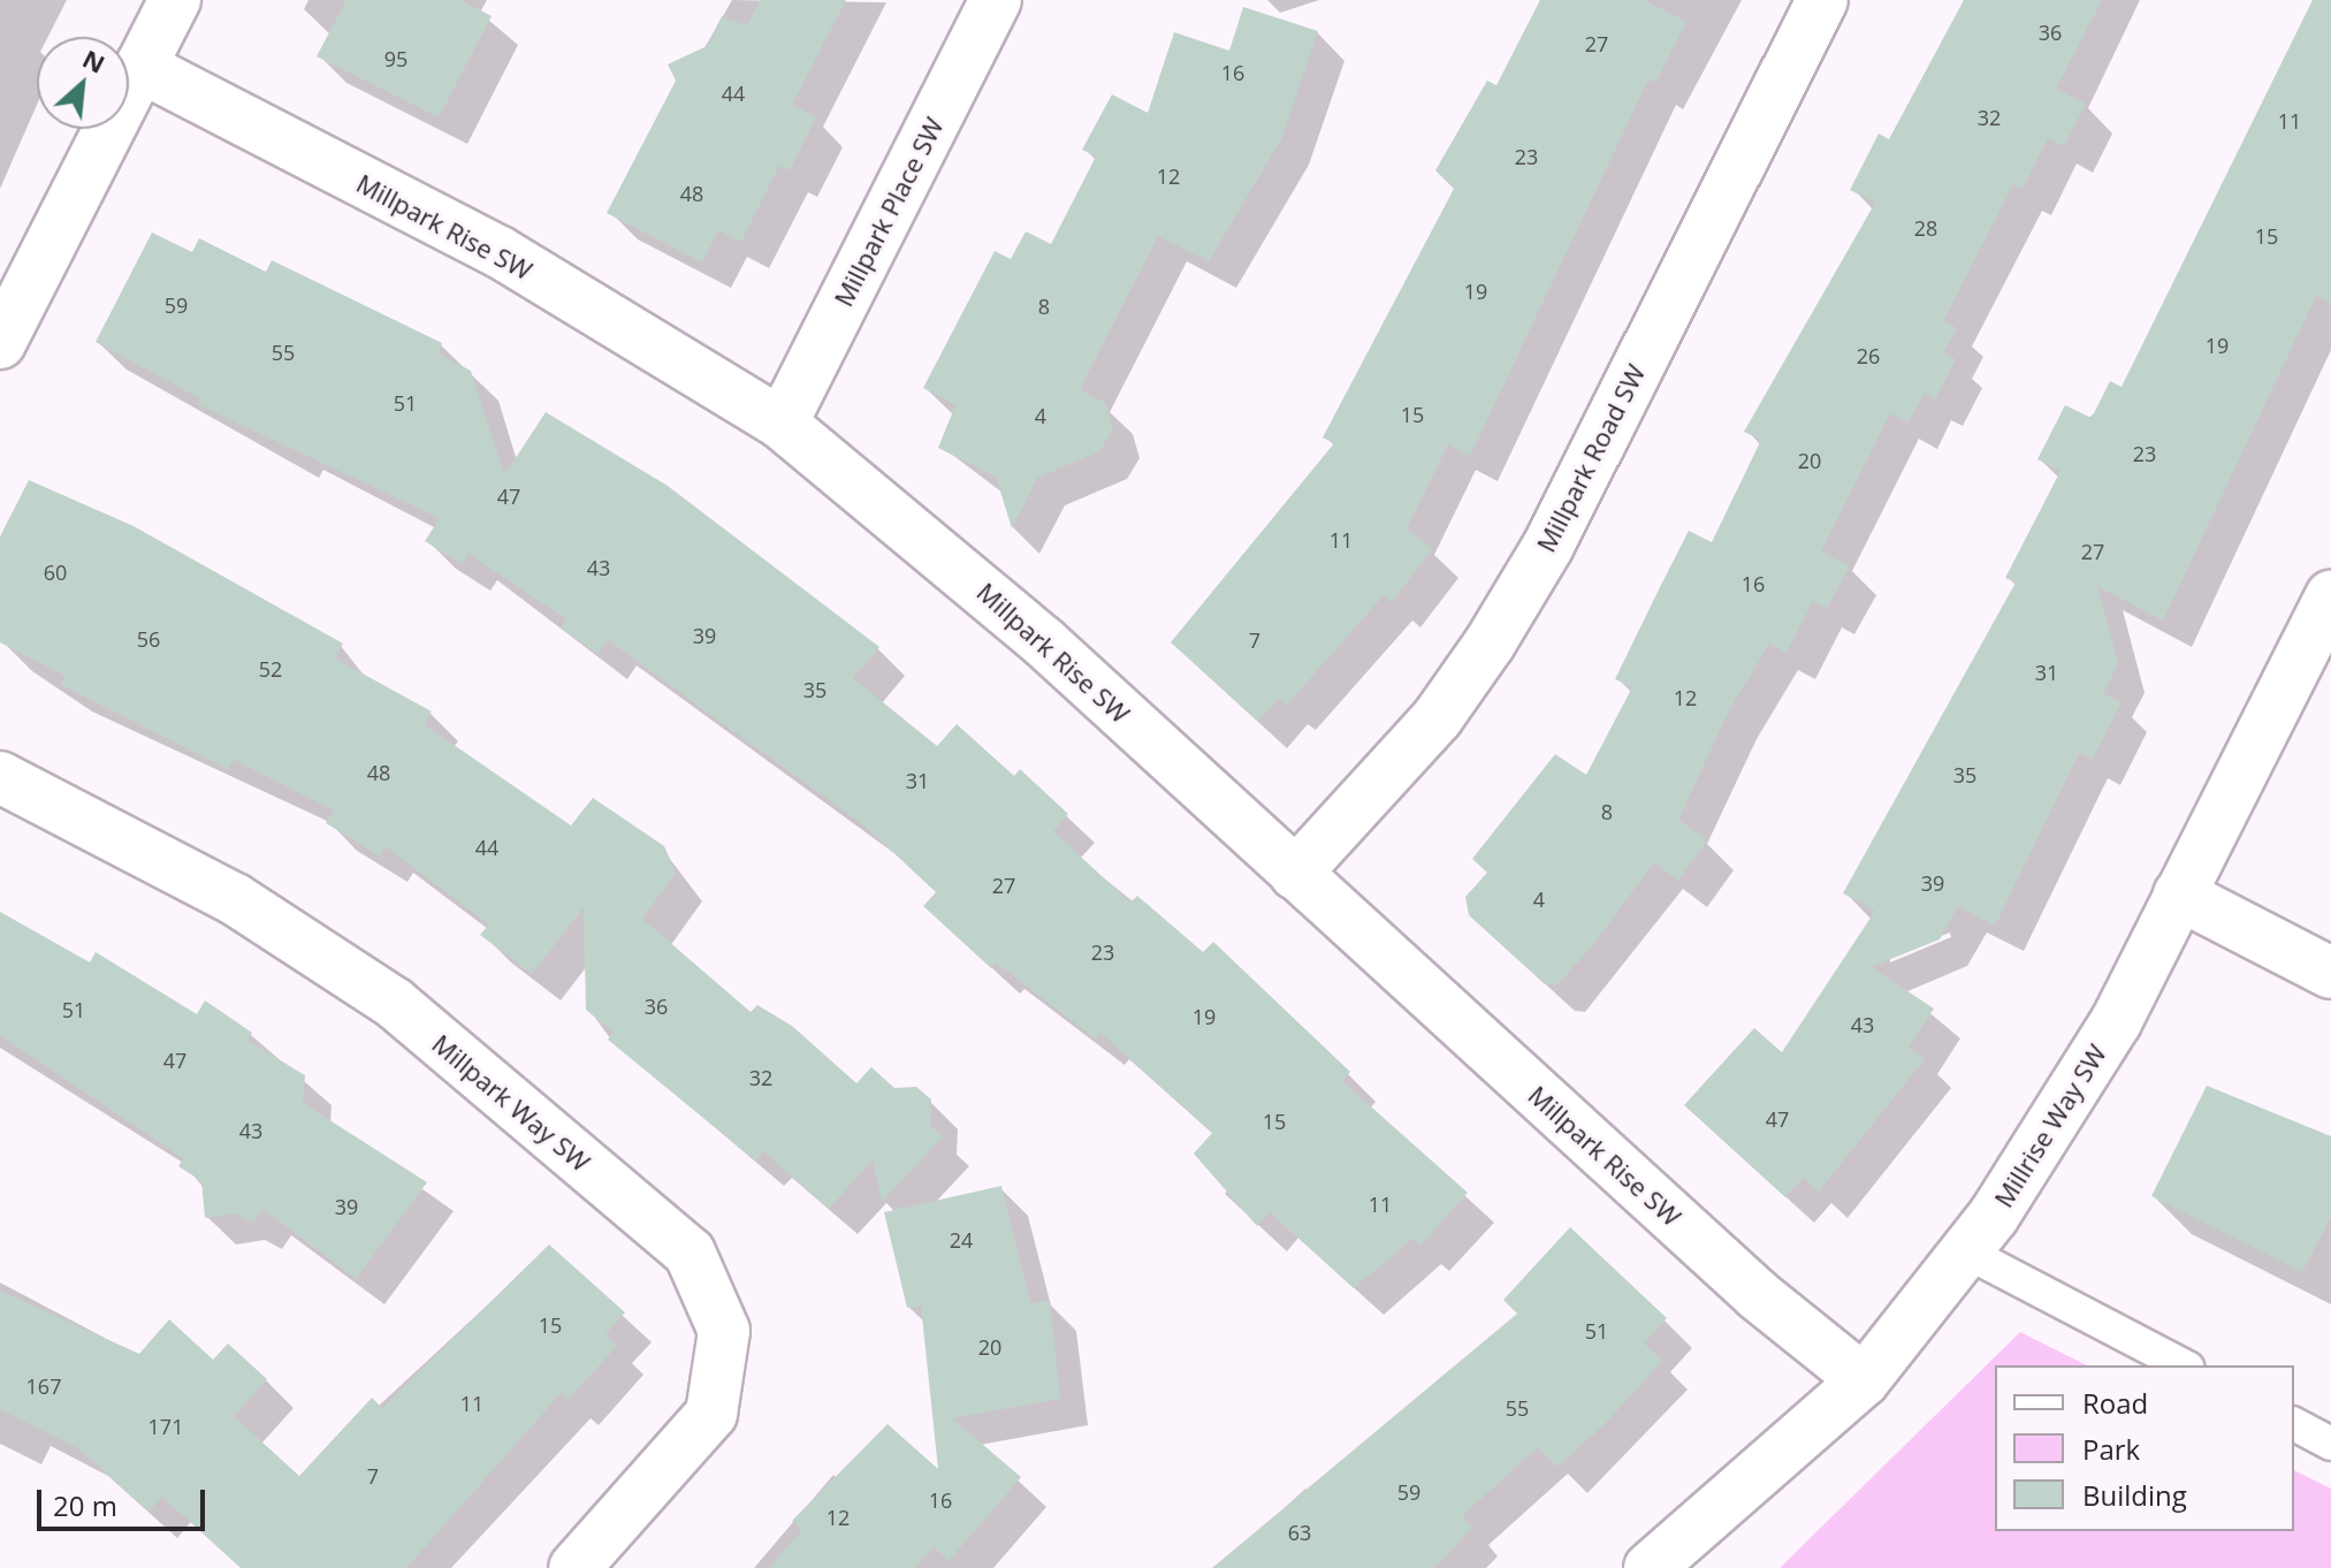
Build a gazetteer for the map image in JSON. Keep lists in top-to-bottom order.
{
  "streets": {
    "street": [
      "Millpark Place SW",
      "Millpark Rise SW",
      "Millpark Road SW",
      "Millpark Way SW",
      "Millrise Way SW"
    ]
  },
  "crossings": [
    ["Millpark Place SW", "Millpark Rise SW"],
    ["Millpark Rise SW", "Millpark Road SW"],
    ["Millpark Rise SW", "Millrise Way SW"]
  ],
  "house_numbers": [
    "36",
    "27",
    "95",
    "16",
    "44",
    "32",
    "11",
    "23",
    "12",
    "48",
    "28",
    "15",
    "19",
    "59",
    "8",
    "19",
    "55",
    "26",
    "51",
    "15",
    "4",
    "23",
    "20",
    "47",
    "11",
    "27",
    "43",
    "60",
    "16",
    "39",
    "56",
    "7",
    "52",
    "31",
    "35",
    "12",
    "48",
    "35",
    "31",
    "8",
    "44",
    "39",
    "27",
    "4",
    "23",
    "36",
    "51",
    "19",
    "43",
    "47",
    "32",
    "47",
    "15",
    "43",
    "11",
    "39",
    "24",
    "15",
    "51",
    "20",
    "167",
    "11",
    "55",
    "171",
    "7",
    "59",
    "16",
    "12",
    "63"
  ],
  "legend": ["Road", "Park", "Building"],
  "scale_bar": "20 m",
  "north": "top right"
}
